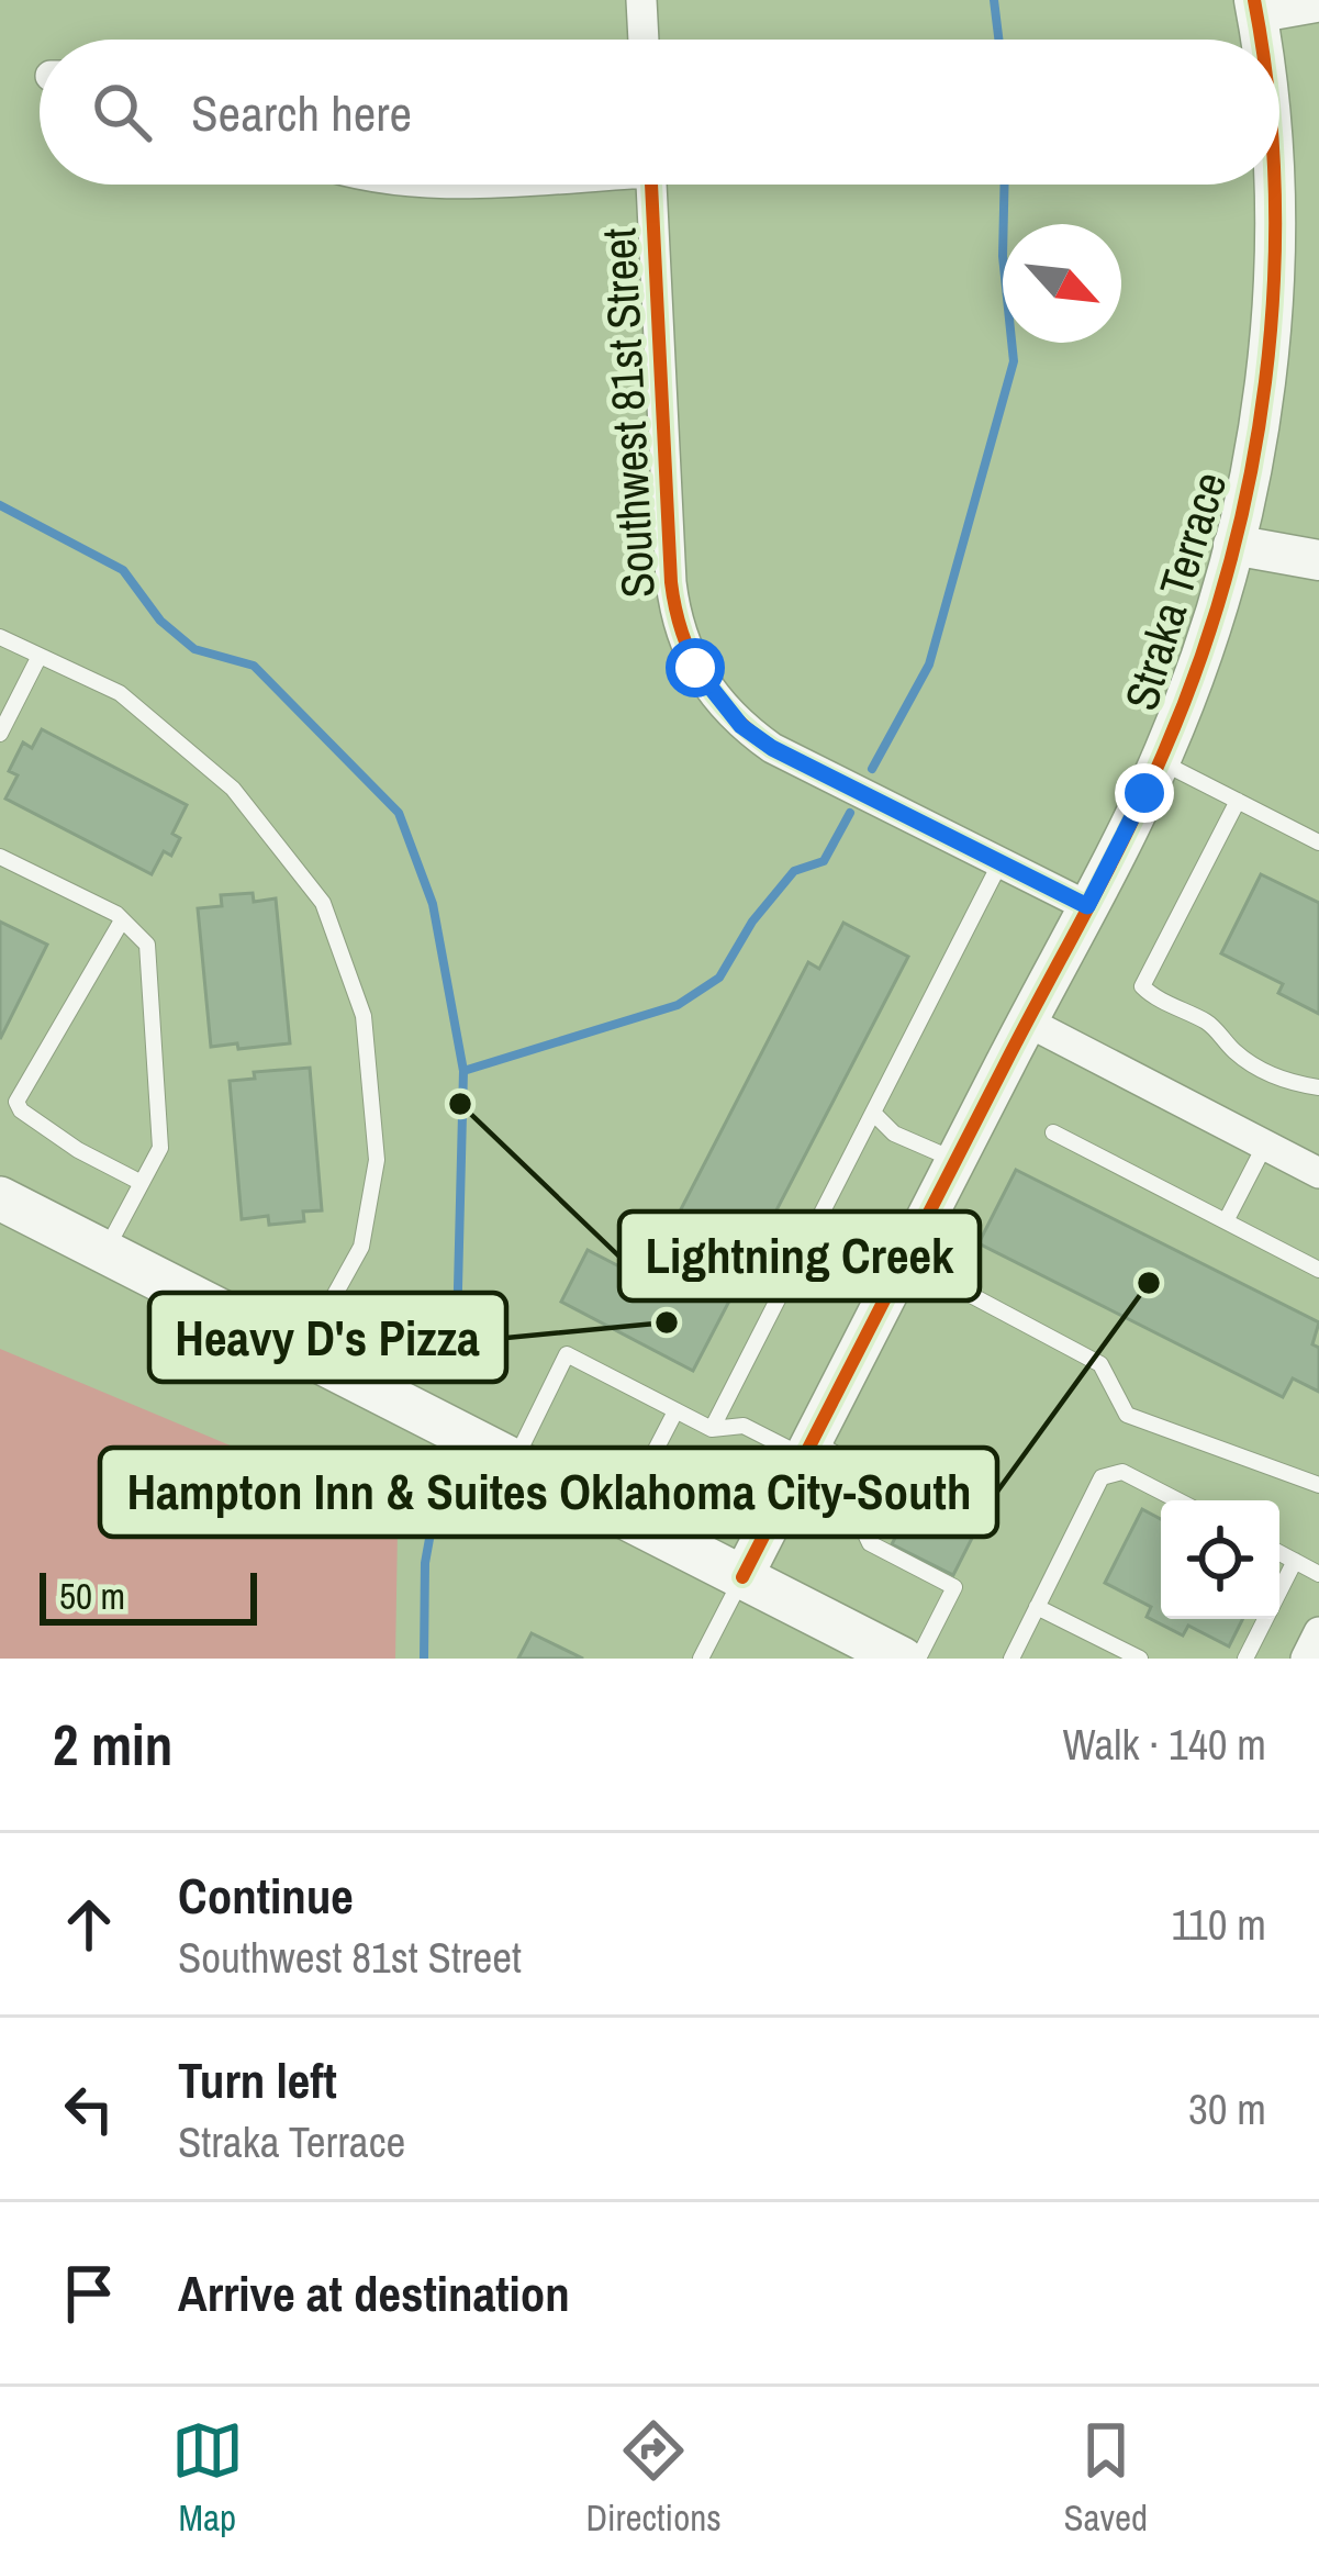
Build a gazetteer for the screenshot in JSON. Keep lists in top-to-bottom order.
{
  "streets": {
    "street": ["Southwest 81st Street", "Straka Terrace"]
  },
  "crossings": [
    ["Southwest 81st Street", "Straka Terrace"]
  ],
  "places": ["Lightning Creek", "Hampton Inn & Suites Oklahoma City-South", "Heavy D's Pizza"],
  "scale_bar": "50 m",
  "north": "bottom right",
  "page": {
    "search": "Search here",
    "scale": "50 m",
    "heading": ["2 min", "Walk · 140 m"],
    "list": [
      ["Continue", "Southwest 81st Street", "110 m"],
      ["Turn left", "Straka Terrace", "30 m"],
      "Arrive at destination"
    ],
    "nav": ["Map", "Directions", "Saved"]
  }
}
